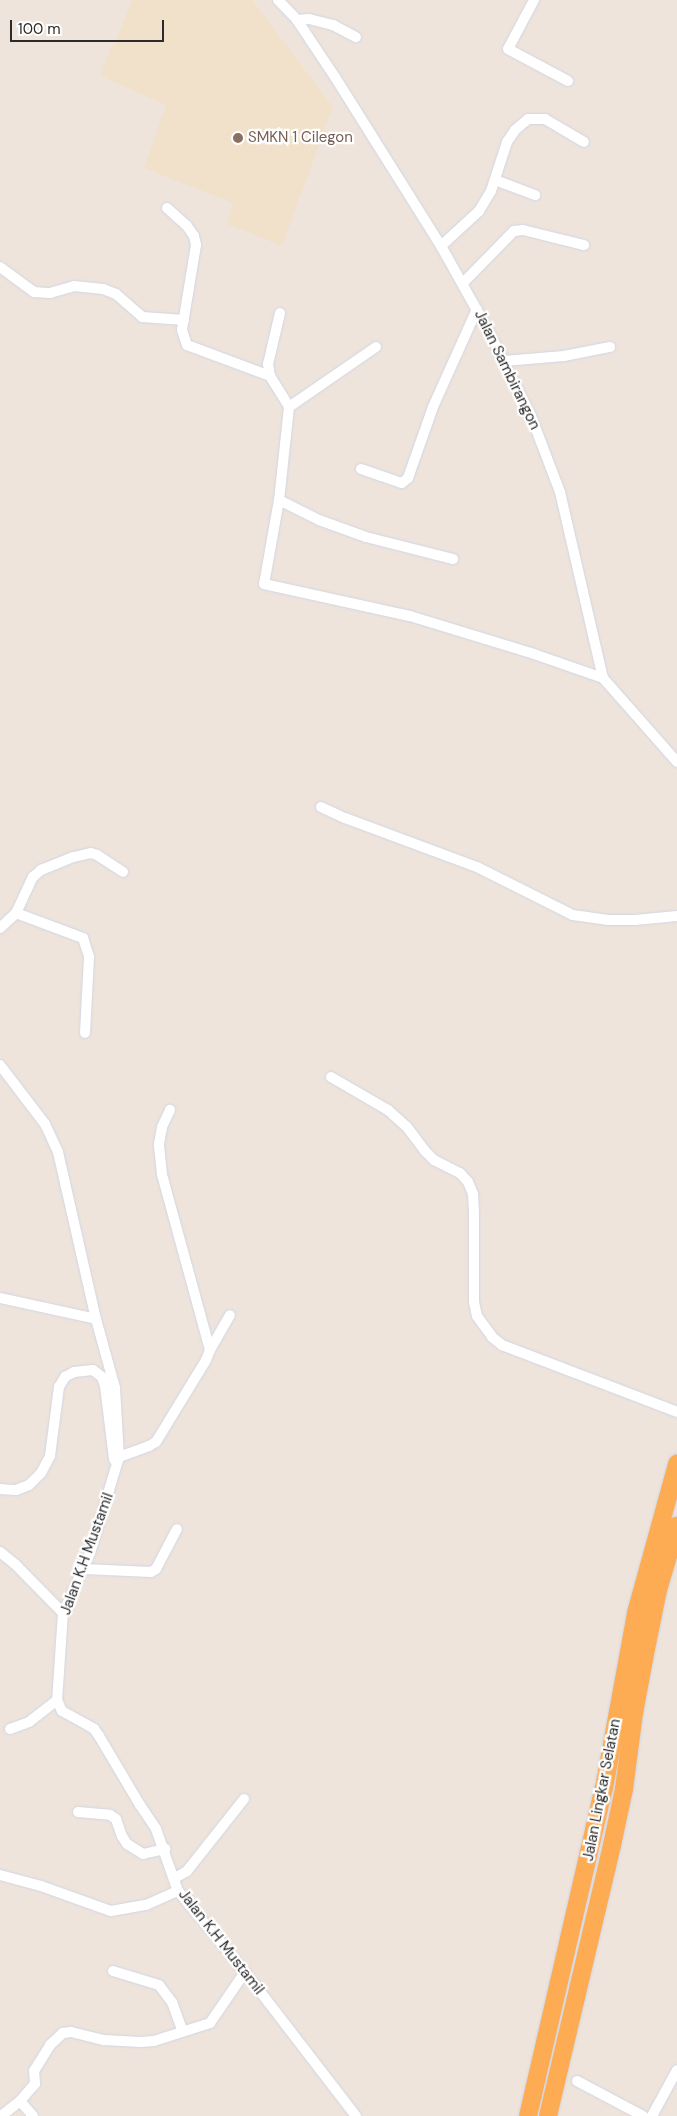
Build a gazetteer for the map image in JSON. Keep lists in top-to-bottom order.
{
  "streets": {
    "highway": ["Jalan Lingkar Selatan"],
    "street": ["Jalan Sambirangon", "Jalan K.H Mustamil"]
  },
  "places": ["SMKN 1 Cilegon"],
  "scale_bar": "100 m"
}
